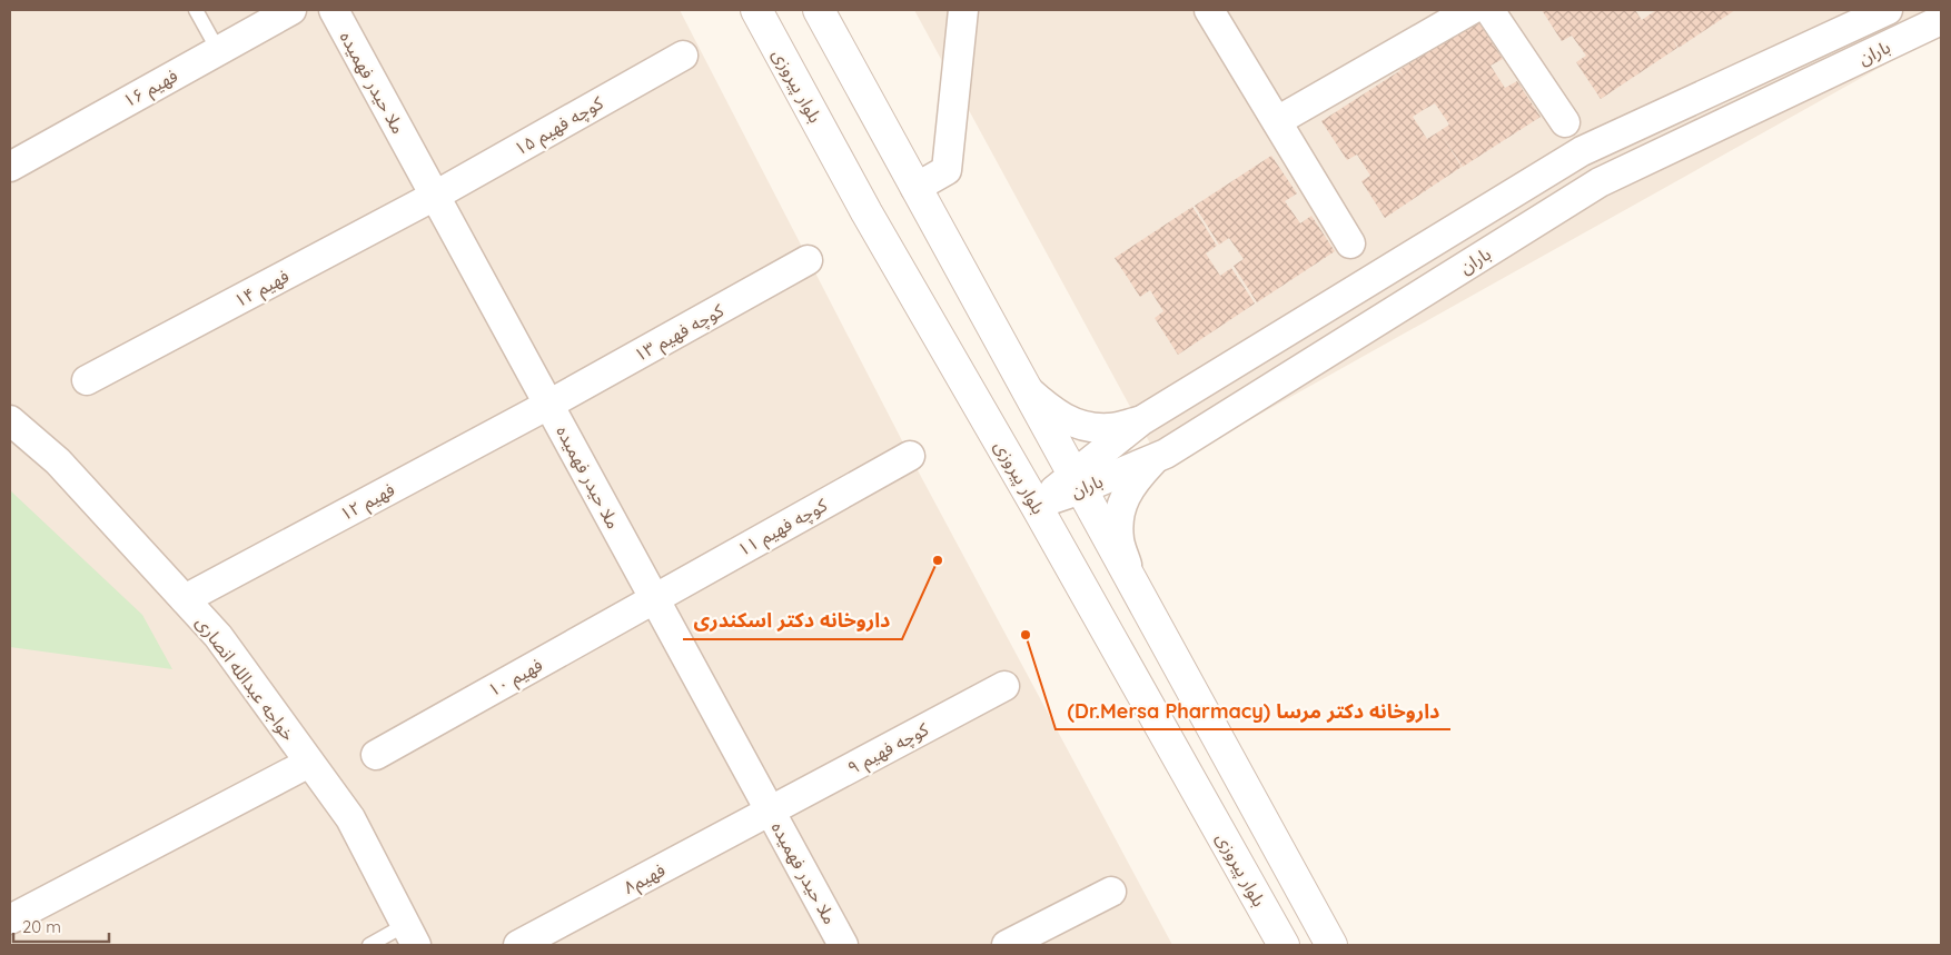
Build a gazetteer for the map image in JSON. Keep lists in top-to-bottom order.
{
  "streets": {
    "street": [
      "باران",
      "ملا حیدر فهمیده",
      "بلوار پیروزی",
      "فهیم ۱۶",
      "کوچه فهیم ۱۵",
      "فهیم ۱۴",
      "کوچه فهیم ۱۳",
      "فهیم ۱۲",
      "کوچه فهیم ۱۱",
      "فهیم ۱۰",
      "خواجه عبدالله انصاری",
      "کوچه فهیم ۹",
      "فهیم۸"
    ]
  },
  "crossings": [
    ["باران", "بلوار پیروزی"],
    ["ملا حیدر فهمیده", "کوچه فهیم ۱۵"],
    ["ملا حیدر فهمیده", "فهیم ۱۴"],
    ["ملا حیدر فهمیده", "کوچه فهیم ۱۳"],
    ["ملا حیدر فهمیده", "فهیم ۱۲"],
    ["ملا حیدر فهمیده", "کوچه فهیم ۱۱"],
    ["ملا حیدر فهمیده", "فهیم ۱۰"],
    ["ملا حیدر فهمیده", "کوچه فهیم ۹"],
    ["ملا حیدر فهمیده", "فهیم۸"],
    ["کوچه فهیم ۱۵", "فهیم ۱۴"],
    ["کوچه فهیم ۱۳", "فهیم ۱۲"],
    ["فهیم ۱۲", "خواجه عبدالله انصاری"],
    ["کوچه فهیم ۱۱", "فهیم ۱۰"],
    ["کوچه فهیم ۹", "فهیم۸"]
  ],
  "places": ["داروخانه دکتر اسکندری", "(Dr.Mersa Pharmacy) داروخانه دکتر مرسا"],
  "scale_bar": "20 m"
}
